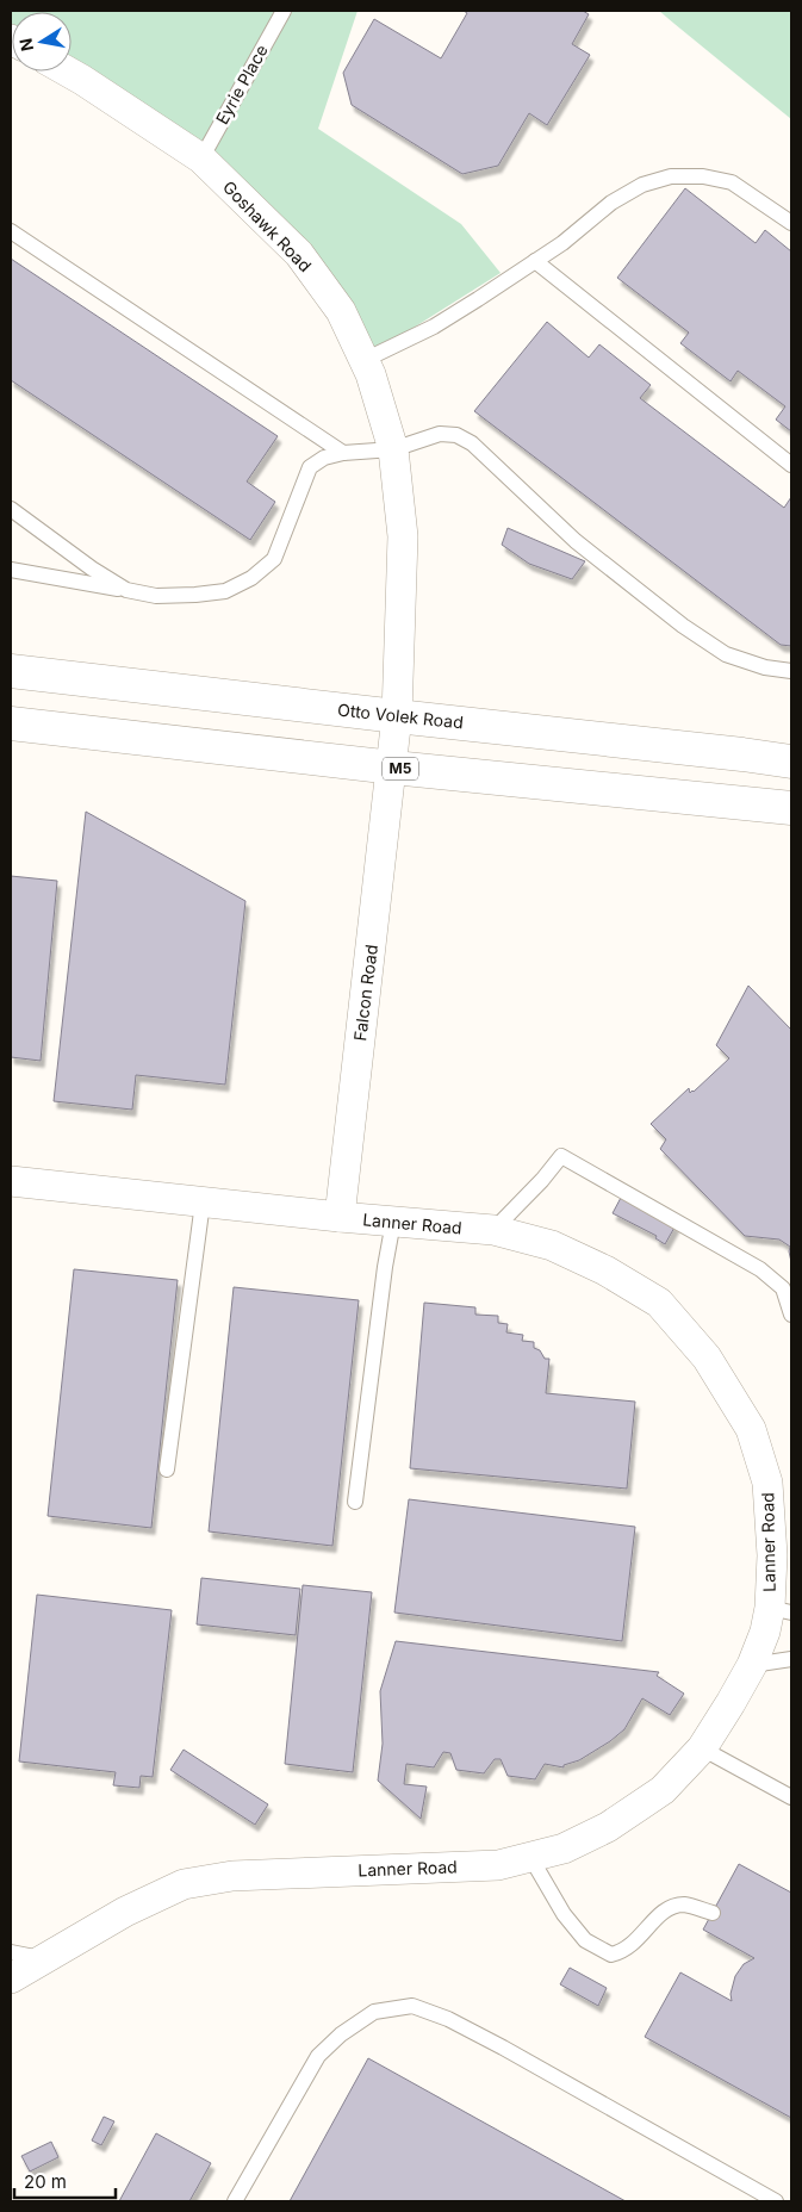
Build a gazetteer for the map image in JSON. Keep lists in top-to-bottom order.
{
  "streets": {
    "main road": ["Otto Volek Road", "M5"],
    "street": ["Goshawk Road", "Falcon Road", "Lanner Road"],
    "lane": ["Eyrie Place"]
  },
  "crossings": [
    ["Eyrie Place", "Goshawk Road"],
    ["Goshawk Road", "Otto Volek Road"],
    ["Goshawk Road", "Falcon Road"],
    ["Otto Volek Road", "Falcon Road"],
    ["M5", "Falcon Road"],
    ["Falcon Road", "Lanner Road"]
  ],
  "scale_bar": "20 m",
  "north": "left"
}
